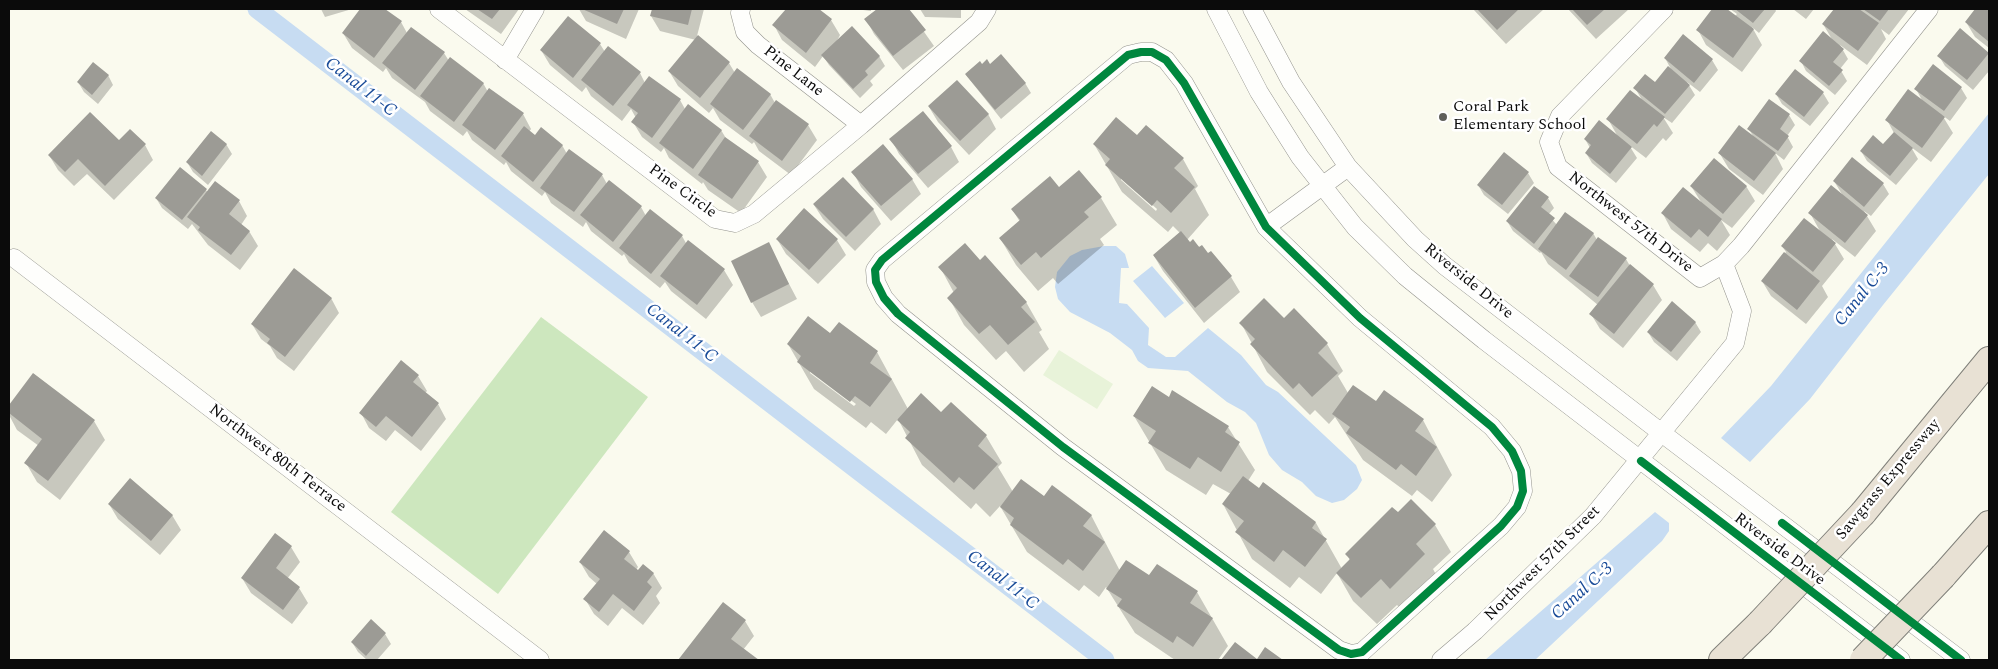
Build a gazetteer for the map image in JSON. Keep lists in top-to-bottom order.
{
  "streets": {
    "highway": ["Sawgrass Expressway"],
    "street": [
      "Pine Lane",
      "Pine Circle",
      "Northwest 57th Drive",
      "Riverside Drive",
      "Northwest 80th Terrace",
      "Northwest 57th Street"
    ]
  },
  "crossings": [
    ["Pine Lane", "Pine Circle"],
    ["Riverside Drive", "Northwest 57th Street"]
  ],
  "water": ["Canal 11-C", "Canal C-3"],
  "places": ["Coral Park Elementary School"]
}
